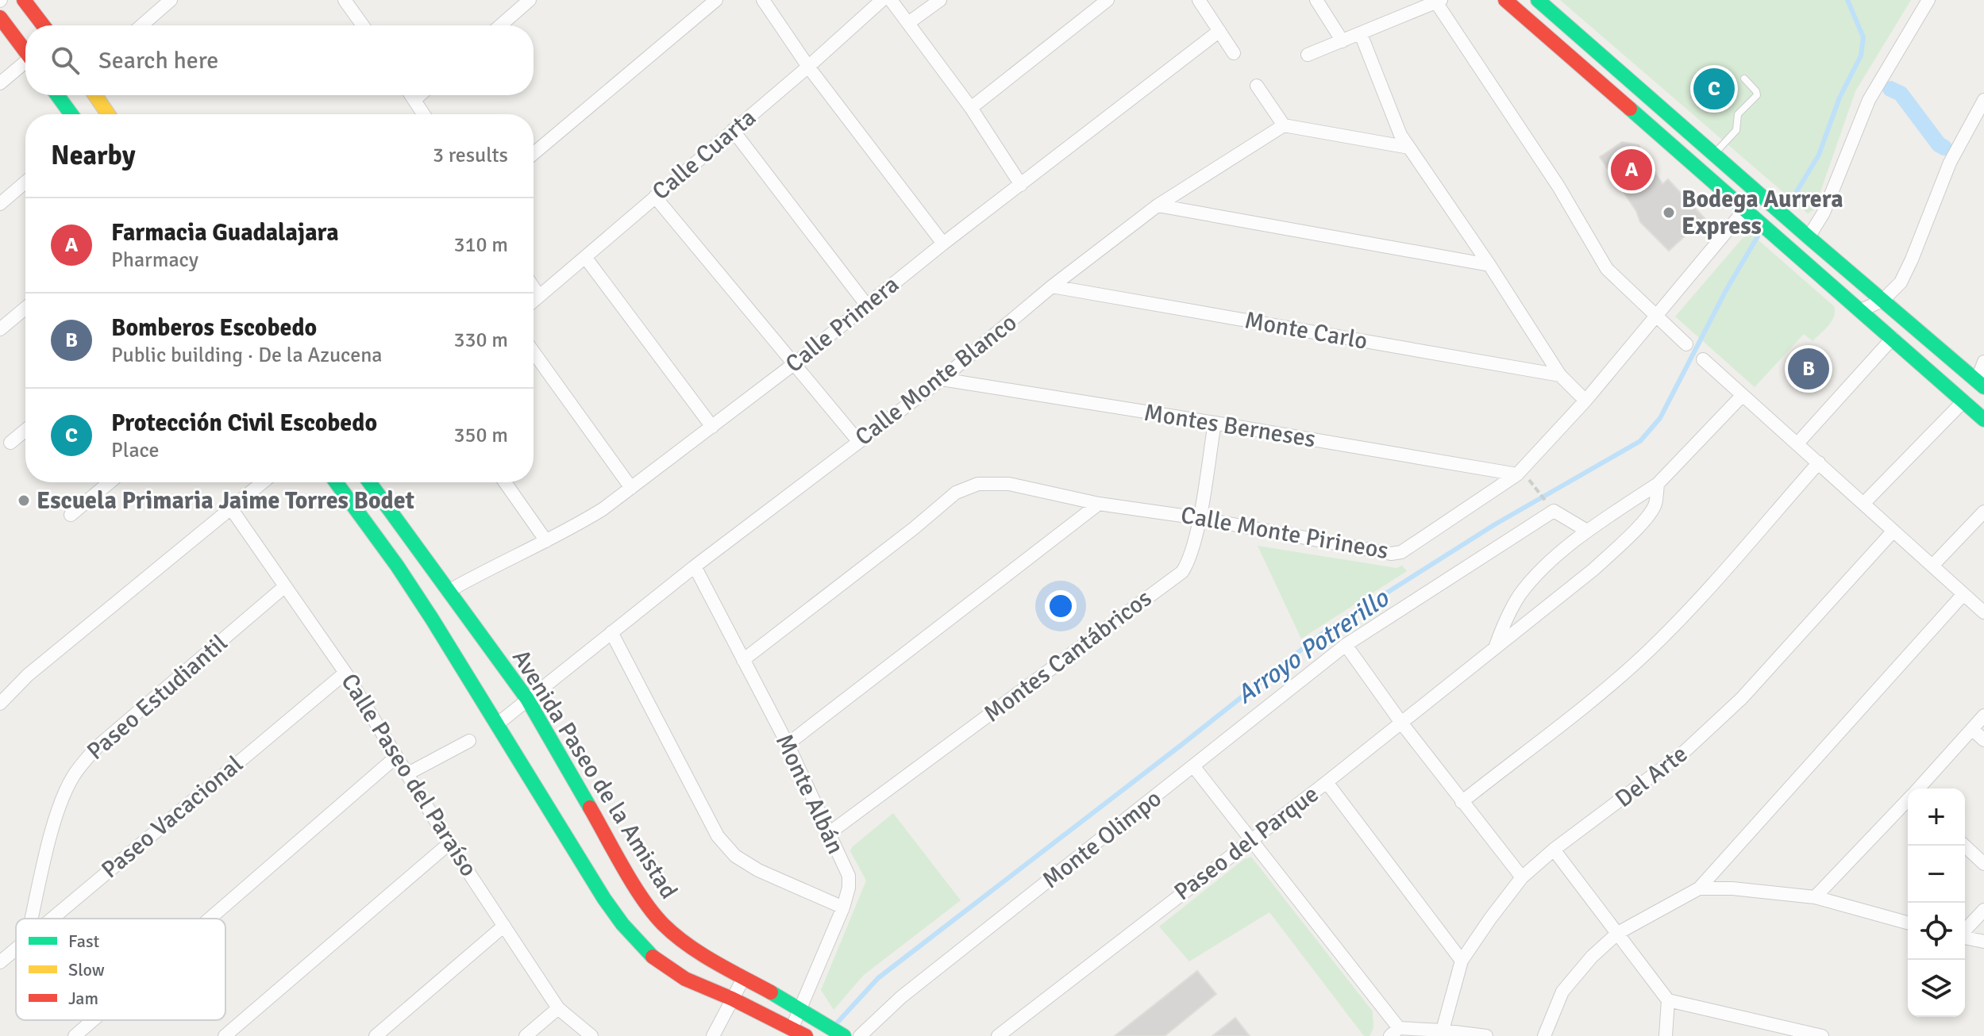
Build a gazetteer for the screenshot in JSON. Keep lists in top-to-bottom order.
{
  "streets": {
    "street": [
      "Calle Cuarta",
      "Calle Primera",
      "Monte Carlo",
      "Calle Monte Blanco",
      "Montes Berneses",
      "Calle Monte Pirineos",
      "Montes Cantábricos",
      "Paseo Estudiantil",
      "Avenida Paseo de la Amistad",
      "Calle Paseo del Paraíso",
      "Del Arte",
      "Monte Albán",
      "Paseo Vacacional",
      "Monte Olimpo",
      "Paseo del Parque"
    ]
  },
  "crossings": [
    ["Calle Primera", "Avenida Paseo de la Amistad"],
    ["Monte Carlo", "Calle Monte Blanco"],
    ["Calle Monte Blanco", "Montes Berneses"],
    ["Calle Monte Blanco", "Avenida Paseo de la Amistad"],
    ["Calle Monte Blanco", "Monte Albán"],
    ["Montes Berneses", "Calle Monte Pirineos"],
    ["Montes Berneses", "Montes Cantábricos"],
    ["Calle Monte Pirineos", "Montes Cantábricos"],
    ["Calle Monte Pirineos", "Monte Albán"],
    ["Montes Cantábricos", "Monte Albán"],
    ["Paseo Estudiantil", "Calle Paseo del Paraíso"],
    ["Avenida Paseo de la Amistad", "Monte Albán"],
    ["Calle Paseo del Paraíso", "Paseo Vacacional"],
    ["Monte Olimpo", "Paseo del Parque"]
  ],
  "water": ["Arroyo Potrerillo"],
  "places": ["Bodega Aurrera Express", "Escuela Primaria Jaime Torres Bodet"],
  "legend": ["Fast", "Slow", "Jam"],
  "page": {
    "search": "Search here",
    "pins": ["C", "A", "B"],
    "heading": ["Nearby", "3 results"],
    "list": [
      {
        "mark": "A",
        "name": "Farmacia Guadalajara",
        "note": "Pharmacy",
        "value": "310 m"
      },
      {
        "mark": "B",
        "name": "Bomberos Escobedo",
        "note": "Public building · De la Azucena",
        "value": "330 m"
      },
      {
        "mark": "C",
        "name": "Protección Civil Escobedo",
        "note": "Place",
        "value": "350 m"
      }
    ],
    "map_buttons": ["+", "−"]
  }
}
